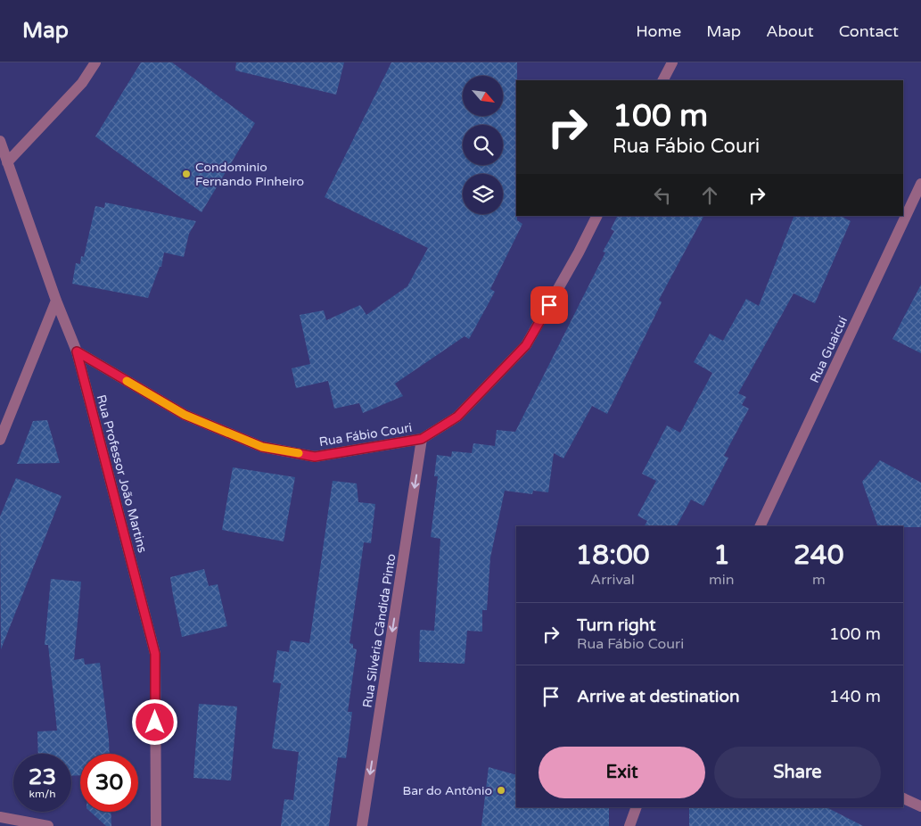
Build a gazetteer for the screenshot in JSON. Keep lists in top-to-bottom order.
{
  "streets": {
    "street": [
      "Rua Guaicuí",
      "Rua Fábio Couri",
      "Rua Professor João Martins",
      "Rua Silvéria Cândida Pinto"
    ]
  },
  "crossings": [
    ["Rua Fábio Couri", "Rua Professor João Martins"],
    ["Rua Fábio Couri", "Rua Silvéria Cândida Pinto"]
  ],
  "one_way": ["Rua Silvéria Cândida Pinto"],
  "places": ["Condominio Fernando Pinheiro", "Bar do Antônio"],
  "north": "bottom right",
  "page": {
    "header": "Map",
    "nav": [
      "Home",
      "Map",
      "About",
      "Contact"
    ],
    "turn": ["100 m", "Rua Fábio Couri"],
    "eta": [
      "18:00",
      "Arrival",
      "1",
      "min",
      "240",
      "m"
    ],
    "list": [
      {
        "name": "Turn right",
        "note": "Rua Fábio Couri",
        "value": "100 m"
      },
      {
        "name": "Arrive at destination",
        "value": "140 m"
      }
    ],
    "buttons": ["Exit", "Share"],
    "speed": "23 km/h",
    "limit": "30"
  }
}
